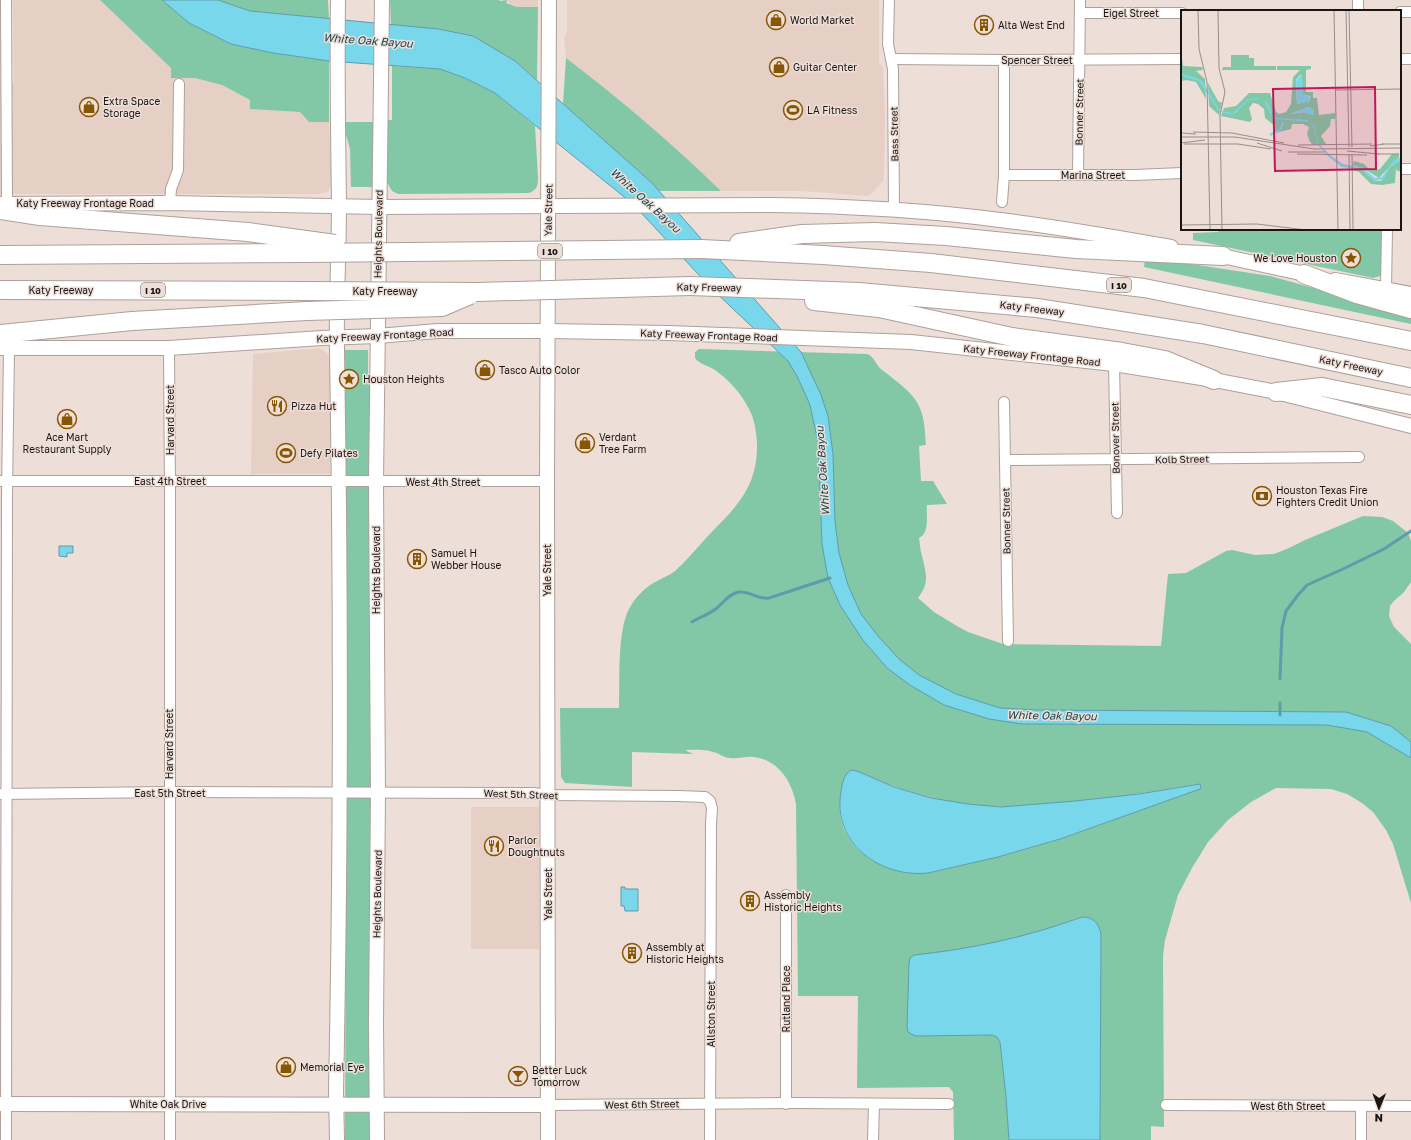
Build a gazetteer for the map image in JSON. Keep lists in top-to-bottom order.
{
  "streets": {
    "highway": ["I 10", "Katy Freeway"],
    "main road": [
      "Katy Freeway Frontage Road",
      "Yale Street",
      "Heights Boulevard",
      "White Oak Drive",
      "West 6th Street"
    ],
    "street": [
      "Eigel Street",
      "Spencer Street",
      "Bonner Street",
      "Bass Street",
      "Marina Street",
      "Harvard Street",
      "Bonover Street",
      "Kolb Street",
      "East 4th Street",
      "West 4th Street",
      "East 5th Street",
      "West 5th Street",
      "Rutland Place",
      "Allston Street"
    ]
  },
  "crossings": [
    ["Eigel Street", "Bonner Street"],
    ["Spencer Street", "Bonner Street"],
    ["Spencer Street", "Bass Street"],
    ["Bonner Street", "Marina Street"],
    ["Bonner Street", "Kolb Street"],
    ["Bass Street", "Katy Freeway Frontage Road"],
    ["Katy Freeway Frontage Road", "Yale Street"],
    ["Katy Freeway Frontage Road", "Heights Boulevard"],
    ["Katy Freeway Frontage Road", "Harvard Street"],
    ["Katy Freeway Frontage Road", "Bonover Street"],
    ["Yale Street", "West 4th Street"],
    ["Yale Street", "West 5th Street"],
    ["Yale Street", "West 6th Street"],
    ["Heights Boulevard", "West 4th Street"],
    ["Heights Boulevard", "West 5th Street"],
    ["Heights Boulevard", "West 6th Street"],
    ["Harvard Street", "East 4th Street"],
    ["Harvard Street", "East 5th Street"],
    ["Harvard Street", "White Oak Drive"],
    ["Bonover Street", "Kolb Street"],
    ["East 4th Street", "West 4th Street"],
    ["East 5th Street", "West 5th Street"],
    ["West 5th Street", "Allston Street"],
    ["Rutland Place", "West 6th Street"],
    ["Allston Street", "West 6th Street"],
    ["White Oak Drive", "West 6th Street"]
  ],
  "water": ["White Oak Bayou"],
  "places": {
    "shop": [
      "World Market",
      "Guitar Center",
      "Extra Space Storage",
      "Tasco Auto Color",
      "Ace Mart Restaurant Supply",
      "Verdant Tree Farm",
      "Memorial Eye"
    ],
    "building": [
      "Alta West End",
      "Samuel H Webber House",
      "Assembly Historic Heights",
      "Assembly at Historic Heights"
    ],
    "sports": ["LA Fitness", "Defy Pilates"],
    "place": ["We Love Houston", "Houston Heights"],
    "restaurant": ["Pizza Hut", "Parlor Doughtnuts"],
    "bank": ["Houston Texas Fire Fighters Credit Union"],
    "bar": ["Better Luck Tomorrow"]
  },
  "north": "bottom"
}
